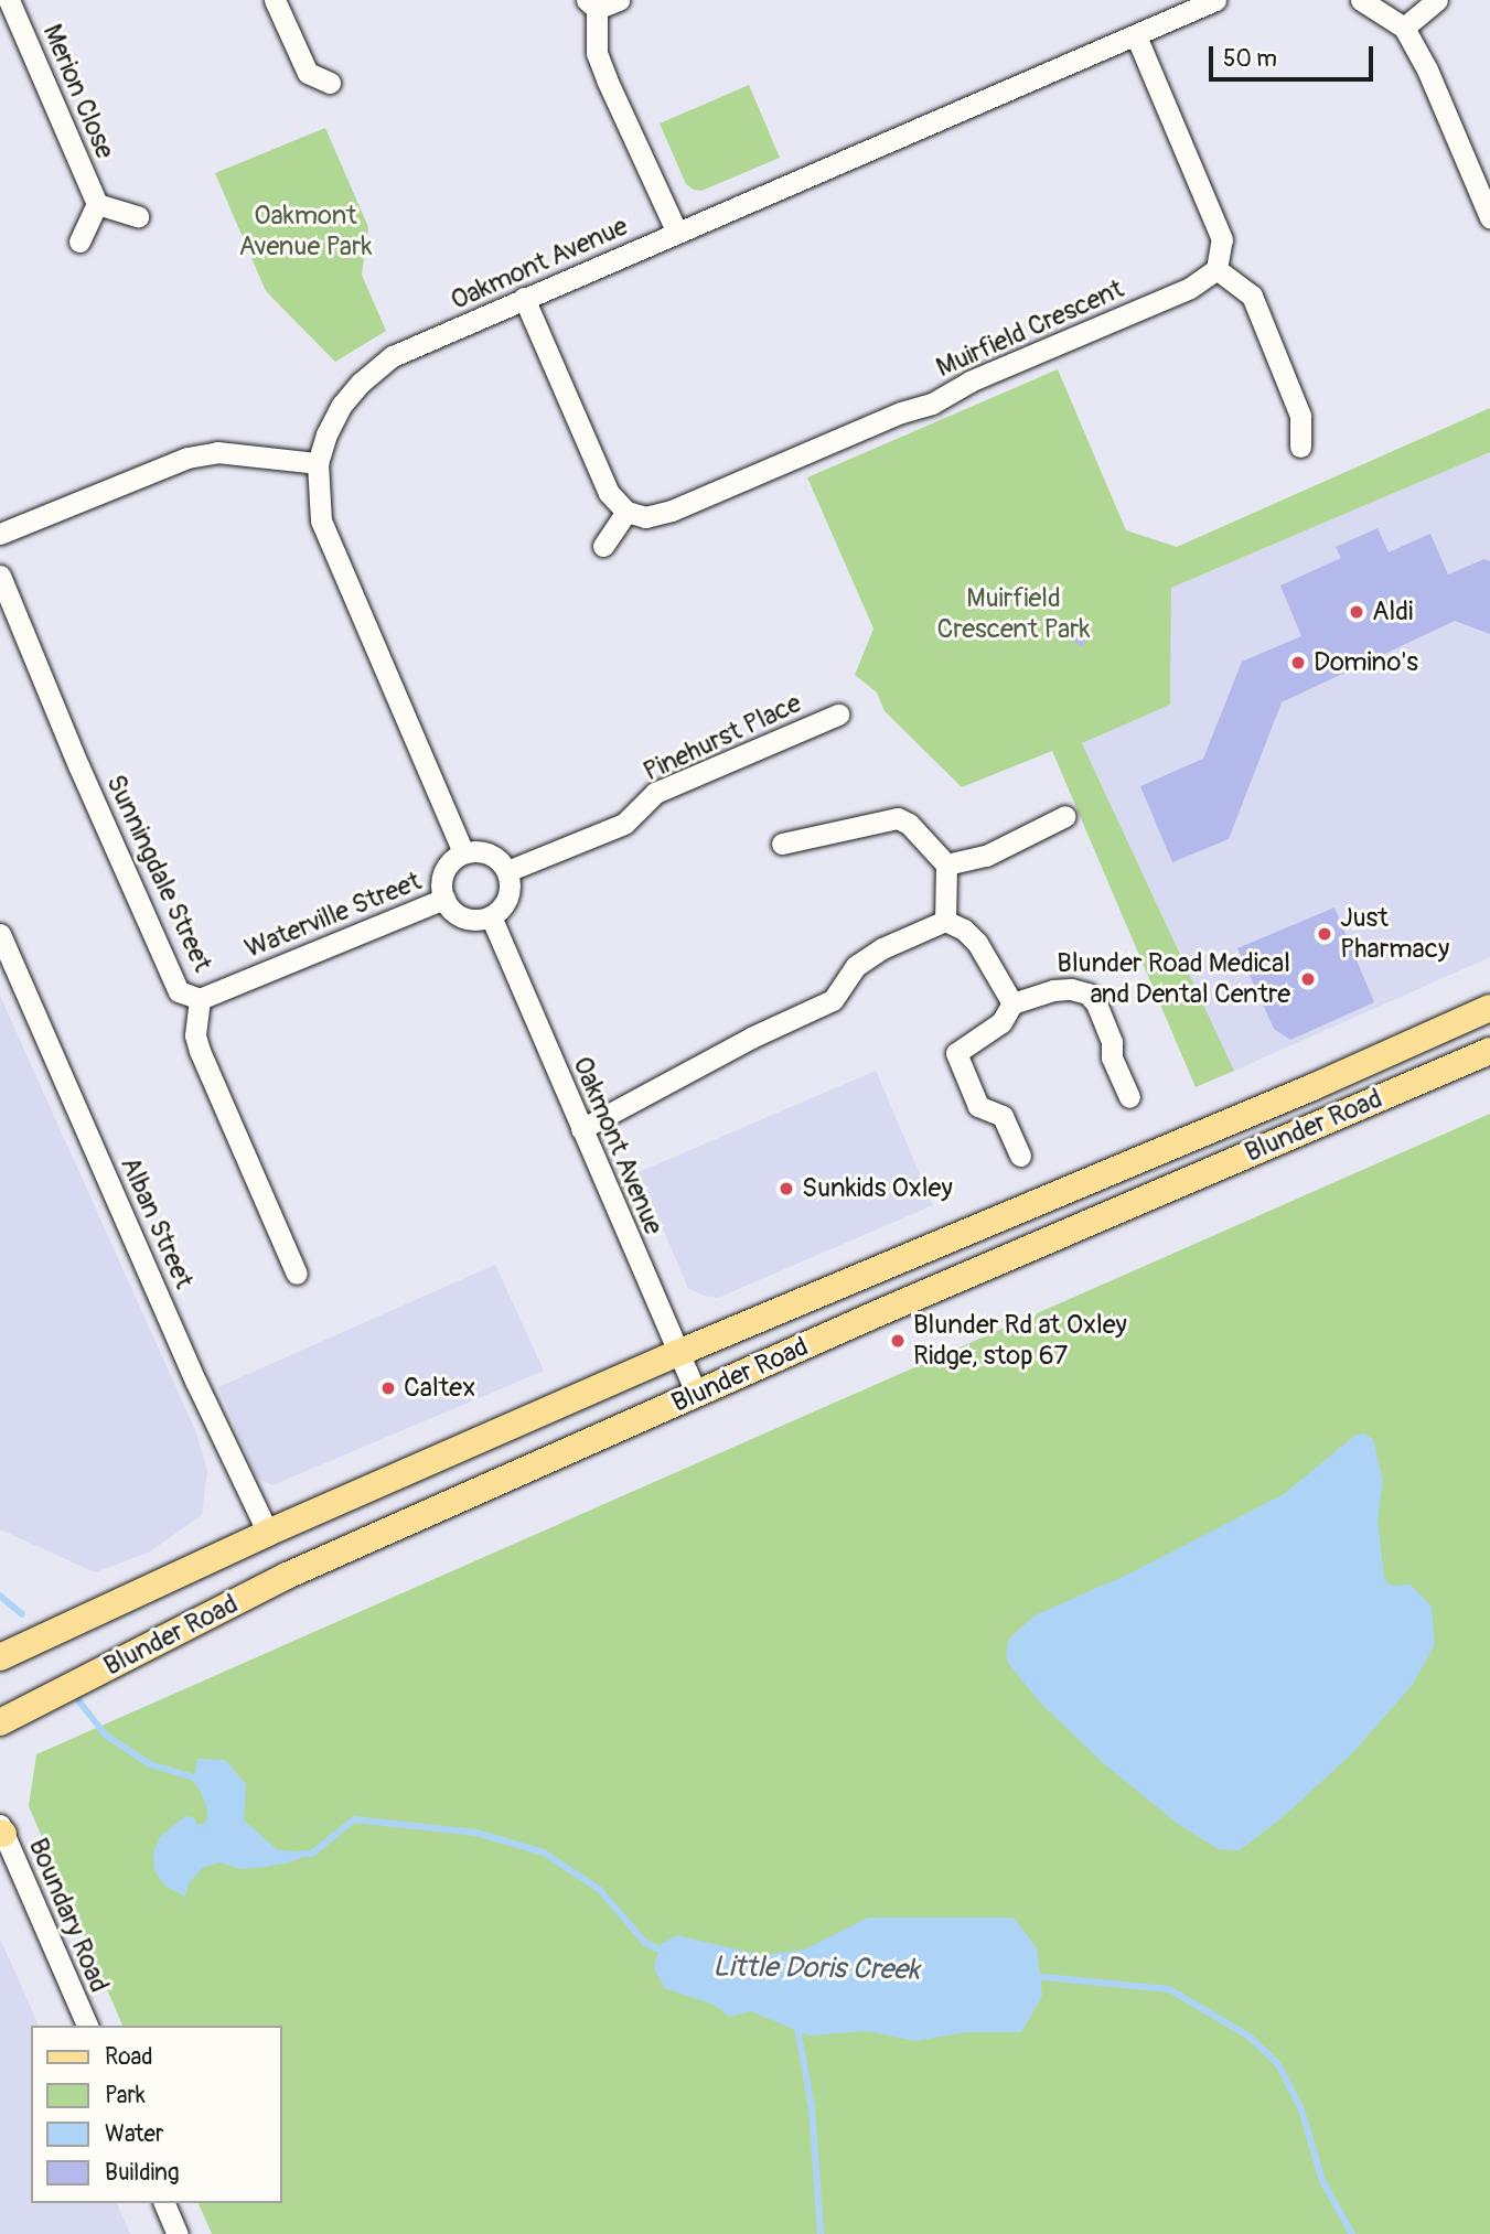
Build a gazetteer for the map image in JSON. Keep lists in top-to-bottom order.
{
  "streets": {
    "main road": ["Blunder Road"],
    "street": [
      "Merion Close",
      "Oakmont Avenue",
      "Muirfield Crescent",
      "Pinehurst Place",
      "Sunningdale Street",
      "Waterville Street",
      "Alban Street",
      "Boundary Road"
    ]
  },
  "crossings": [
    ["Oakmont Avenue", "Pinehurst Place"],
    ["Oakmont Avenue", "Waterville Street"],
    ["Oakmont Avenue", "Blunder Road"],
    ["Pinehurst Place", "Waterville Street"],
    ["Sunningdale Street", "Waterville Street"],
    ["Blunder Road", "Alban Street"]
  ],
  "water": ["Little Doris Creek"],
  "parks": ["Oakmont Avenue Park", "Muirfield Crescent Park"],
  "places": [
    "Aldi",
    "Domino's",
    "Just Pharmacy",
    "Blunder Road Medical and Dental Centre",
    "Sunkids Oxley",
    "Blunder Rd at Oxley Ridge, stop 67",
    "Caltex"
  ],
  "legend": [
    "Road",
    "Park",
    "Water",
    "Building"
  ],
  "scale_bar": "50 m"
}
